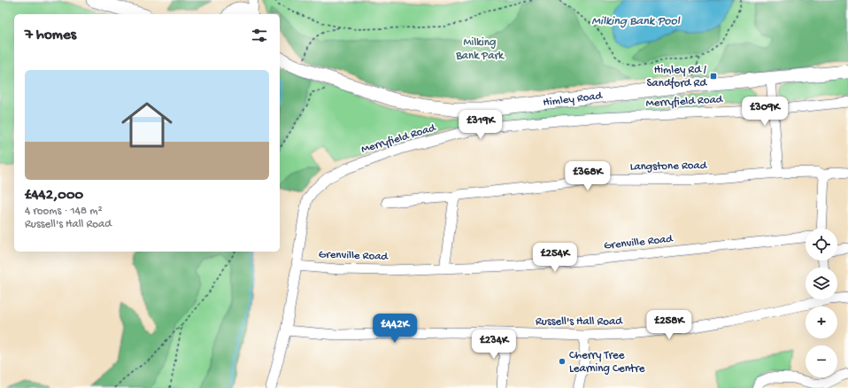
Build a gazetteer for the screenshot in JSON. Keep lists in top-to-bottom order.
{
  "streets": {
    "main road": ["Himley Road"],
    "street": [
      "Merryfield Road",
      "Langstone Road",
      "Grenville Road",
      "Russell's Hall Road"
    ]
  },
  "crossings": [
    ["Merryfield Road", "Grenville Road"],
    ["Merryfield Road", "Russell's Hall Road"]
  ],
  "water": ["Milking Bank Pool"],
  "parks": ["Milking Bank Park"],
  "places": {
    "transit": ["Himley Rd / Sandford Rd"],
    "other": ["Cherry Tree Learning Centre"]
  },
  "page": {
    "heading": "7 homes",
    "list": [
      {
        "name": "£442,000",
        "note": "4 rooms · 148 m² · Russell's Hall Road"
      }
    ],
    "price": [
      "£309K",
      "£319K",
      "£368K",
      "£254K",
      "£258K",
      "£442K",
      "£234K"
    ],
    "map_buttons": ["+", "−"]
  }
}
